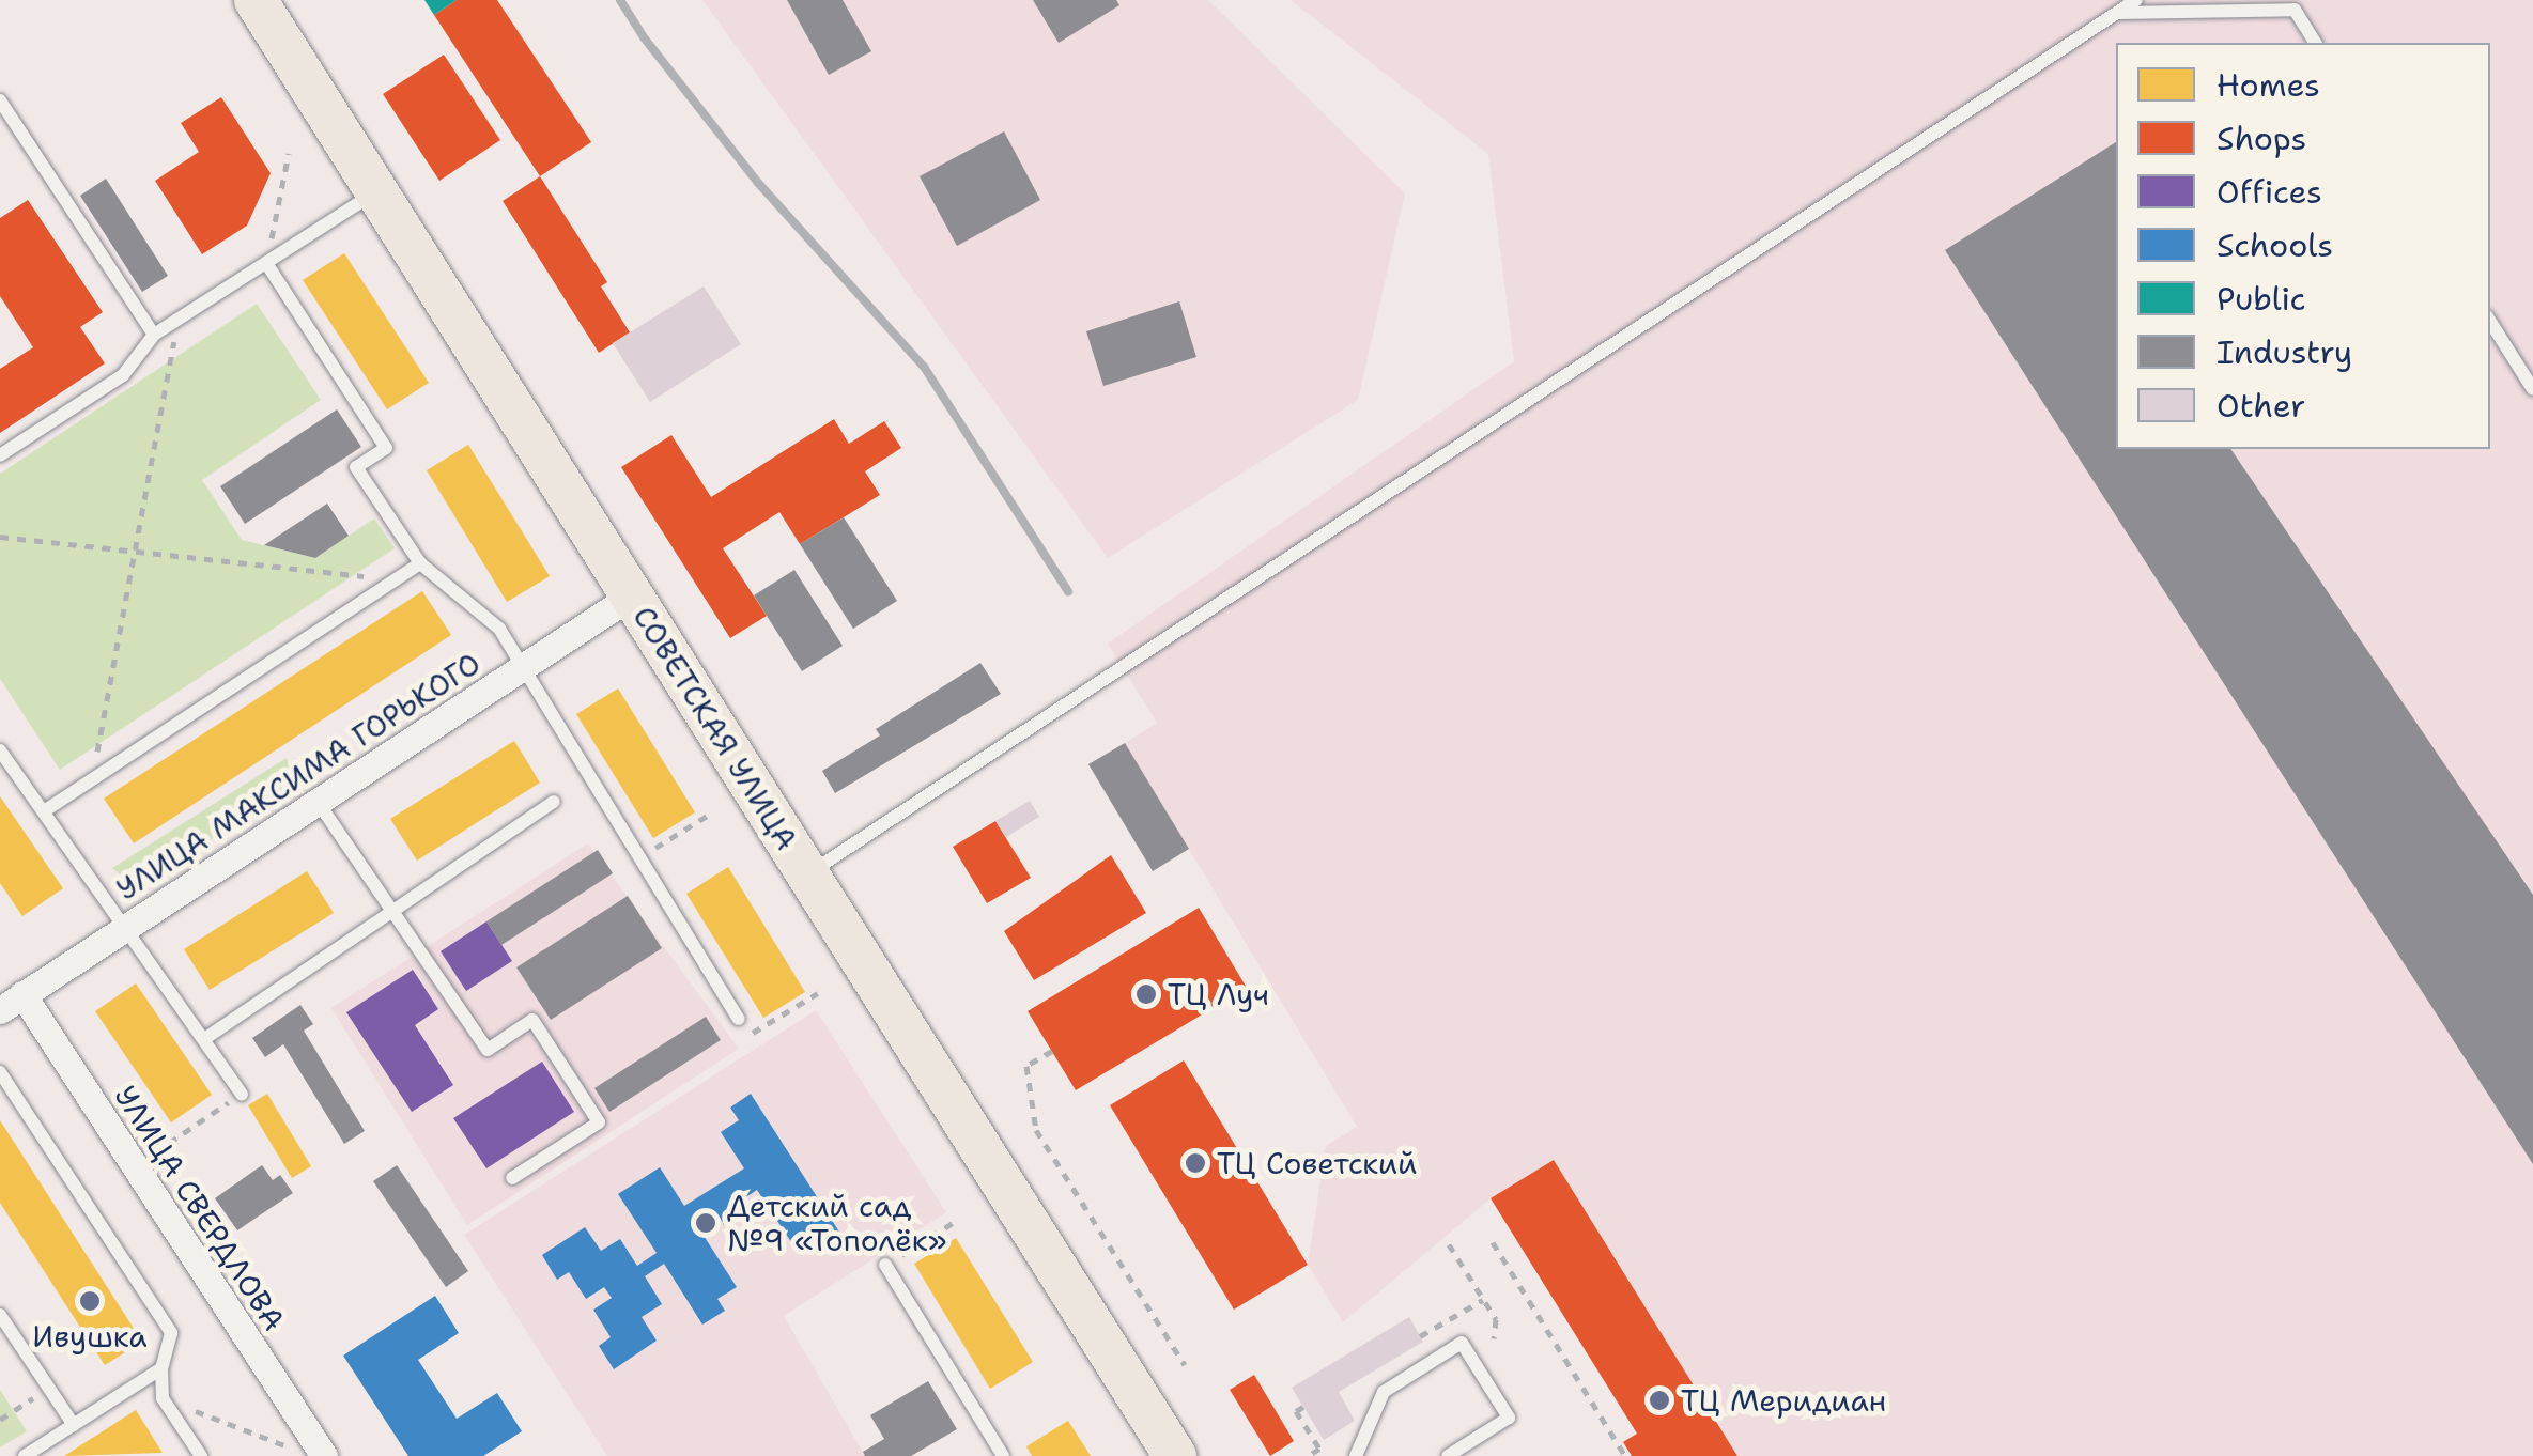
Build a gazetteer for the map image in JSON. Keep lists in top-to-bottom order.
{
  "streets": {
    "main road": ["СОВЕТСКАЯ УЛИЦА"],
    "street": ["УЛИЦА МАКСИМА ГОРЬКОГО", "УЛИЦА СВЕРДЛОВА"]
  },
  "crossings": [
    ["СОВЕТСКАЯ УЛИЦА", "УЛИЦА МАКСИМА ГОРЬКОГО"],
    ["УЛИЦА МАКСИМА ГОРЬКОГО", "УЛИЦА СВЕРДЛОВА"]
  ],
  "places": [
    "ТЦ Луч",
    "ТЦ Советский",
    "Детский сад №9 «Тополёк»",
    "Ивушка",
    "ТЦ Меридиан"
  ],
  "legend": [
    "Homes",
    "Shops",
    "Offices",
    "Schools",
    "Public",
    "Industry",
    "Other"
  ]
}
